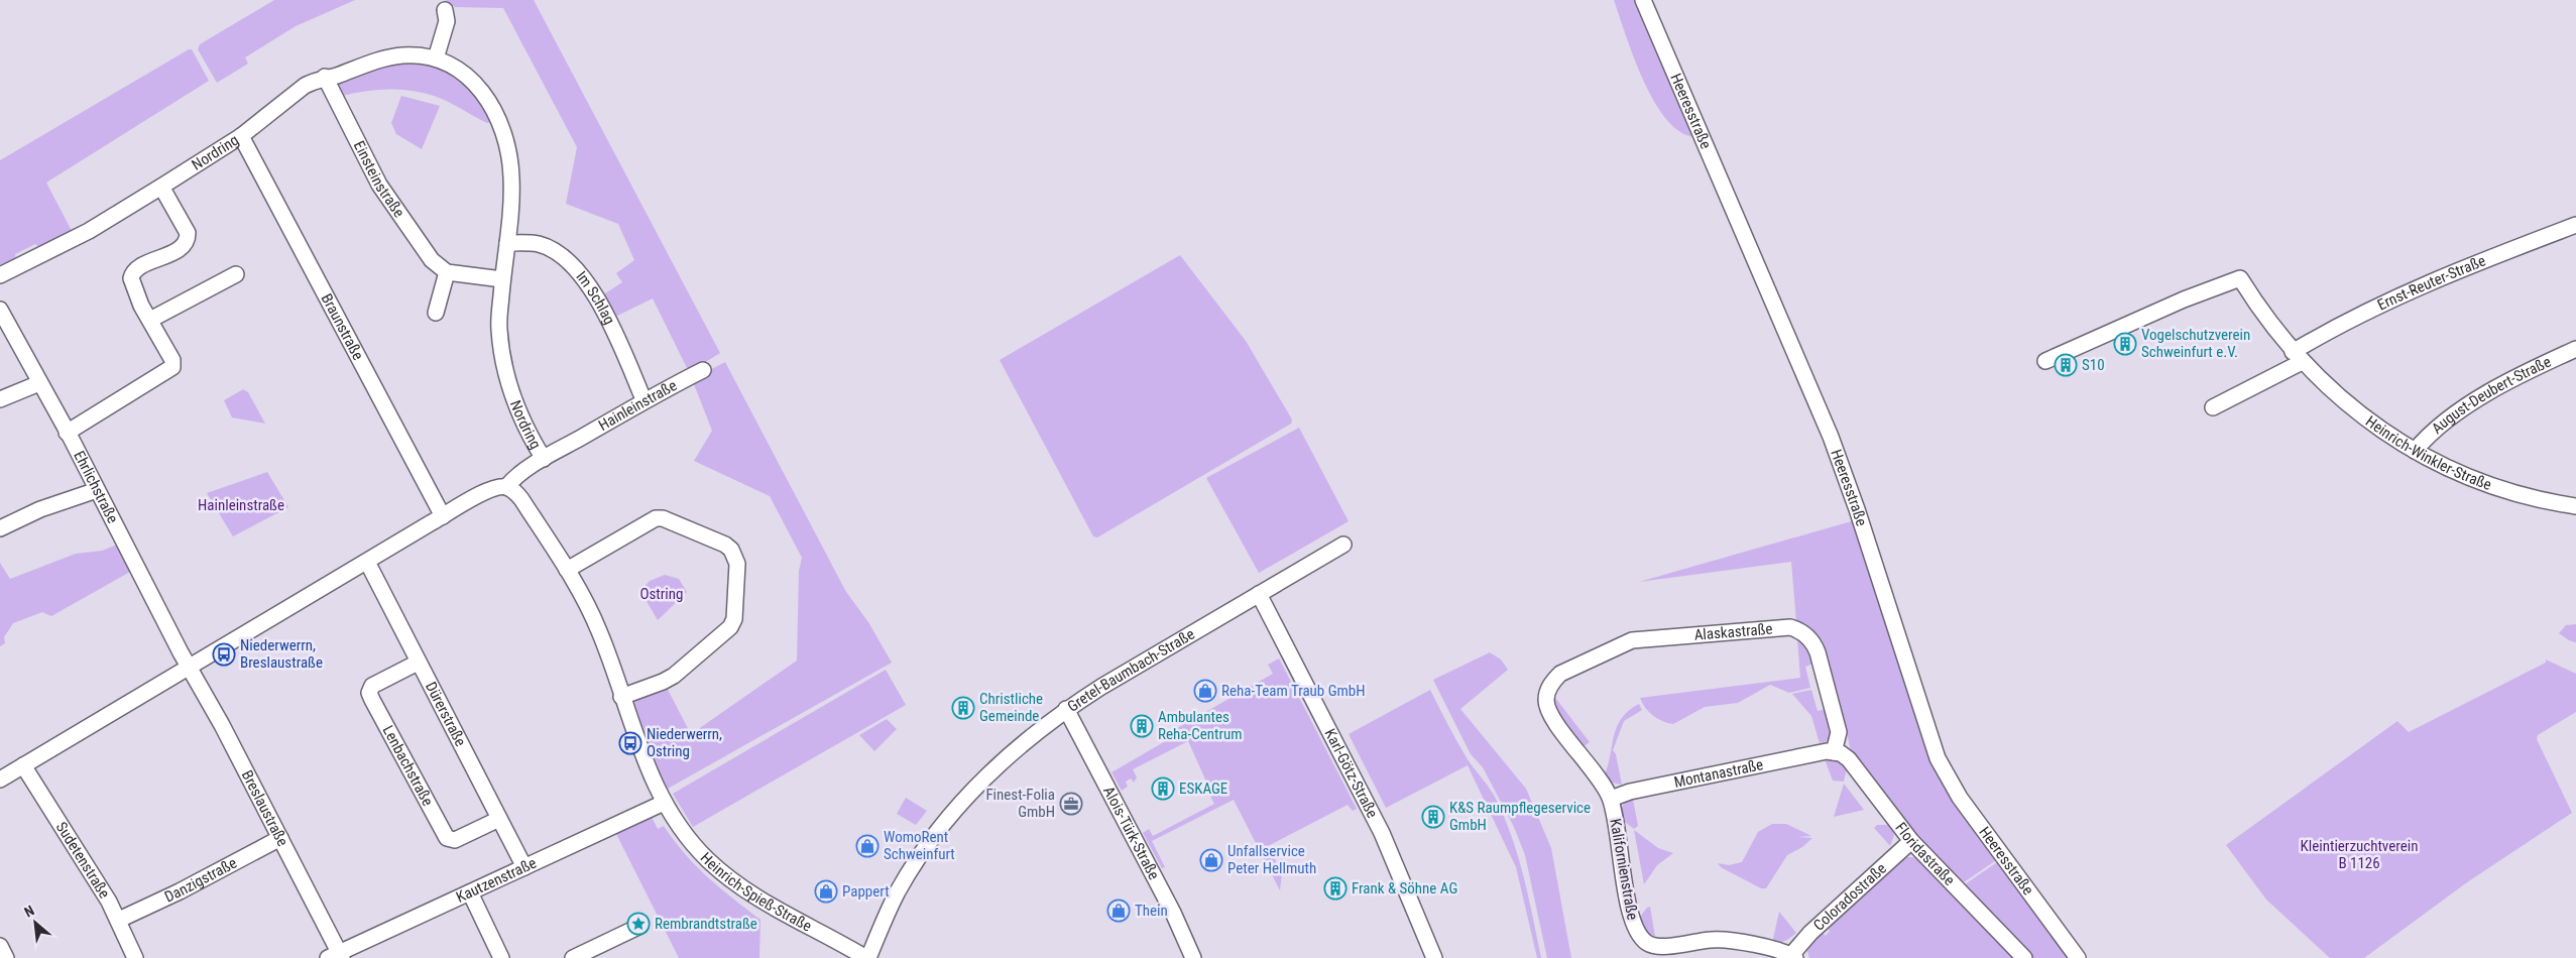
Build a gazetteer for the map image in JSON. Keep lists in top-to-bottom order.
{
  "streets": {
    "street": [
      "Heeresstraße",
      "Nordring",
      "Einsteinstraße",
      "Ernst-Reuter-Straße",
      "Im Schlag",
      "Braunstraße",
      "August-Deubert-Straße",
      "Hainleinstraße",
      "Heinrich-Winkler-Straße",
      "Ehrlichstraße",
      "Alaskastraße",
      "Gretel-Baumbach-Straße",
      "Dürerstraße",
      "Lenbachstraße",
      "Karl-Götz-Straße",
      "Montanastraße",
      "Breslaustraße",
      "Alois-Türk-Straße",
      "Floridastraße",
      "Sudetenstraße",
      "Kalifornienstraße",
      "Danzigstraße",
      "Kautzenstraße",
      "Heinrich-Spieß-Straße",
      "Coloradostraße"
    ]
  },
  "crossings": [
    ["Nordring", "Einsteinstraße"],
    ["Nordring", "Im Schlag"],
    ["Nordring", "Braunstraße"],
    ["Nordring", "Hainleinstraße"],
    ["Ernst-Reuter-Straße", "Heinrich-Winkler-Straße"],
    ["Im Schlag", "Hainleinstraße"],
    ["Braunstraße", "Hainleinstraße"],
    ["August-Deubert-Straße", "Heinrich-Winkler-Straße"],
    ["Hainleinstraße", "Ehrlichstraße"],
    ["Hainleinstraße", "Dürerstraße"],
    ["Hainleinstraße", "Breslaustraße"],
    ["Hainleinstraße", "Sudetenstraße"],
    ["Ehrlichstraße", "Breslaustraße"],
    ["Alaskastraße", "Montanastraße"],
    ["Alaskastraße", "Floridastraße"],
    ["Alaskastraße", "Kalifornienstraße"],
    ["Gretel-Baumbach-Straße", "Karl-Götz-Straße"],
    ["Gretel-Baumbach-Straße", "Alois-Türk-Straße"],
    ["Gretel-Baumbach-Straße", "Heinrich-Spieß-Straße"],
    ["Dürerstraße", "Lenbachstraße"],
    ["Dürerstraße", "Kautzenstraße"],
    ["Montanastraße", "Floridastraße"],
    ["Montanastraße", "Kalifornienstraße"],
    ["Breslaustraße", "Danzigstraße"],
    ["Breslaustraße", "Kautzenstraße"],
    ["Floridastraße", "Coloradostraße"],
    ["Sudetenstraße", "Danzigstraße"],
    ["Kalifornienstraße", "Coloradostraße"],
    ["Kautzenstraße", "Heinrich-Spieß-Straße"]
  ],
  "parks": ["Hainleinstraße", "Ostring", "Kleintierzuchtverein B 1126"],
  "places": {
    "building": [
      "Vogelschutzverein Schweinfurt e.V.",
      "S10",
      "Christliche Gemeinde",
      "Ambulantes Reha-Centrum",
      "ESKAGE",
      "K&S Raumpflegeservice GmbH",
      "Frank & Söhne AG"
    ],
    "bus stop": ["Niederwerrn, Breslaustraße", "Niederwerrn, Ostring"],
    "shop": [
      "Reha-Team Traub GmbH",
      "WomoRent Schweinfurt",
      "Unfallservice Peter Hellmuth",
      "Pappert",
      "Thein"
    ],
    "office": ["Finest-Folia GmbH"],
    "place": ["Rembrandtstraße"]
  },
  "north": "top left"
}
